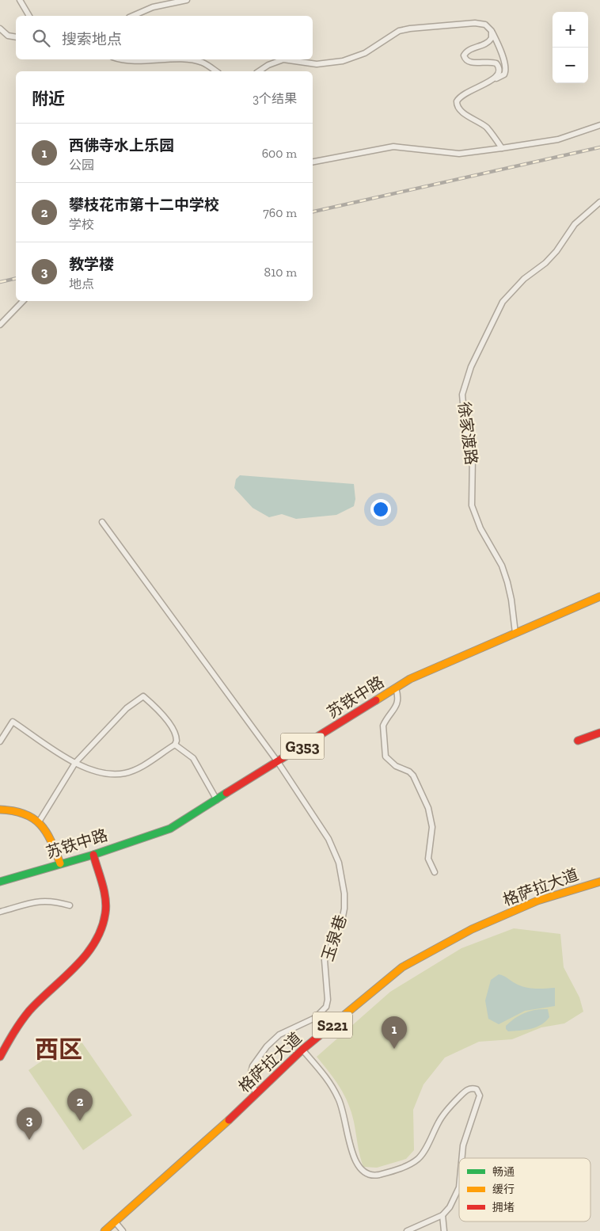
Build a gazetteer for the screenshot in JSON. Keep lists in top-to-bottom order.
{
  "streets": {
    "main road": [
      "苏铁中路",
      "G353",
      "格萨拉大道",
      "S221"
    ],
    "street": ["徐家渡路", "玉泉巷"]
  },
  "crossings": [
    ["徐家渡路", "苏铁中路"],
    ["苏铁中路", "玉泉巷"],
    ["格萨拉大道", "玉泉巷"]
  ],
  "districts": ["西区"],
  "legend": ["畅通", "缓行", "拥堵"],
  "page": {
    "map_buttons": ["+", "−"],
    "search": "搜索地点",
    "heading": ["附近", "3个结果"],
    "list": [
      {
        "mark": "1",
        "name": "西佛寺水上乐园",
        "note": "公园",
        "value": "600 m"
      },
      {
        "mark": "2",
        "name": "攀枝花市第十二中学校",
        "note": "学校",
        "value": "760 m"
      },
      {
        "mark": "3",
        "name": "教学楼",
        "note": "地点",
        "value": "810 m"
      }
    ],
    "pins": ["1", "2", "3"]
  }
}
